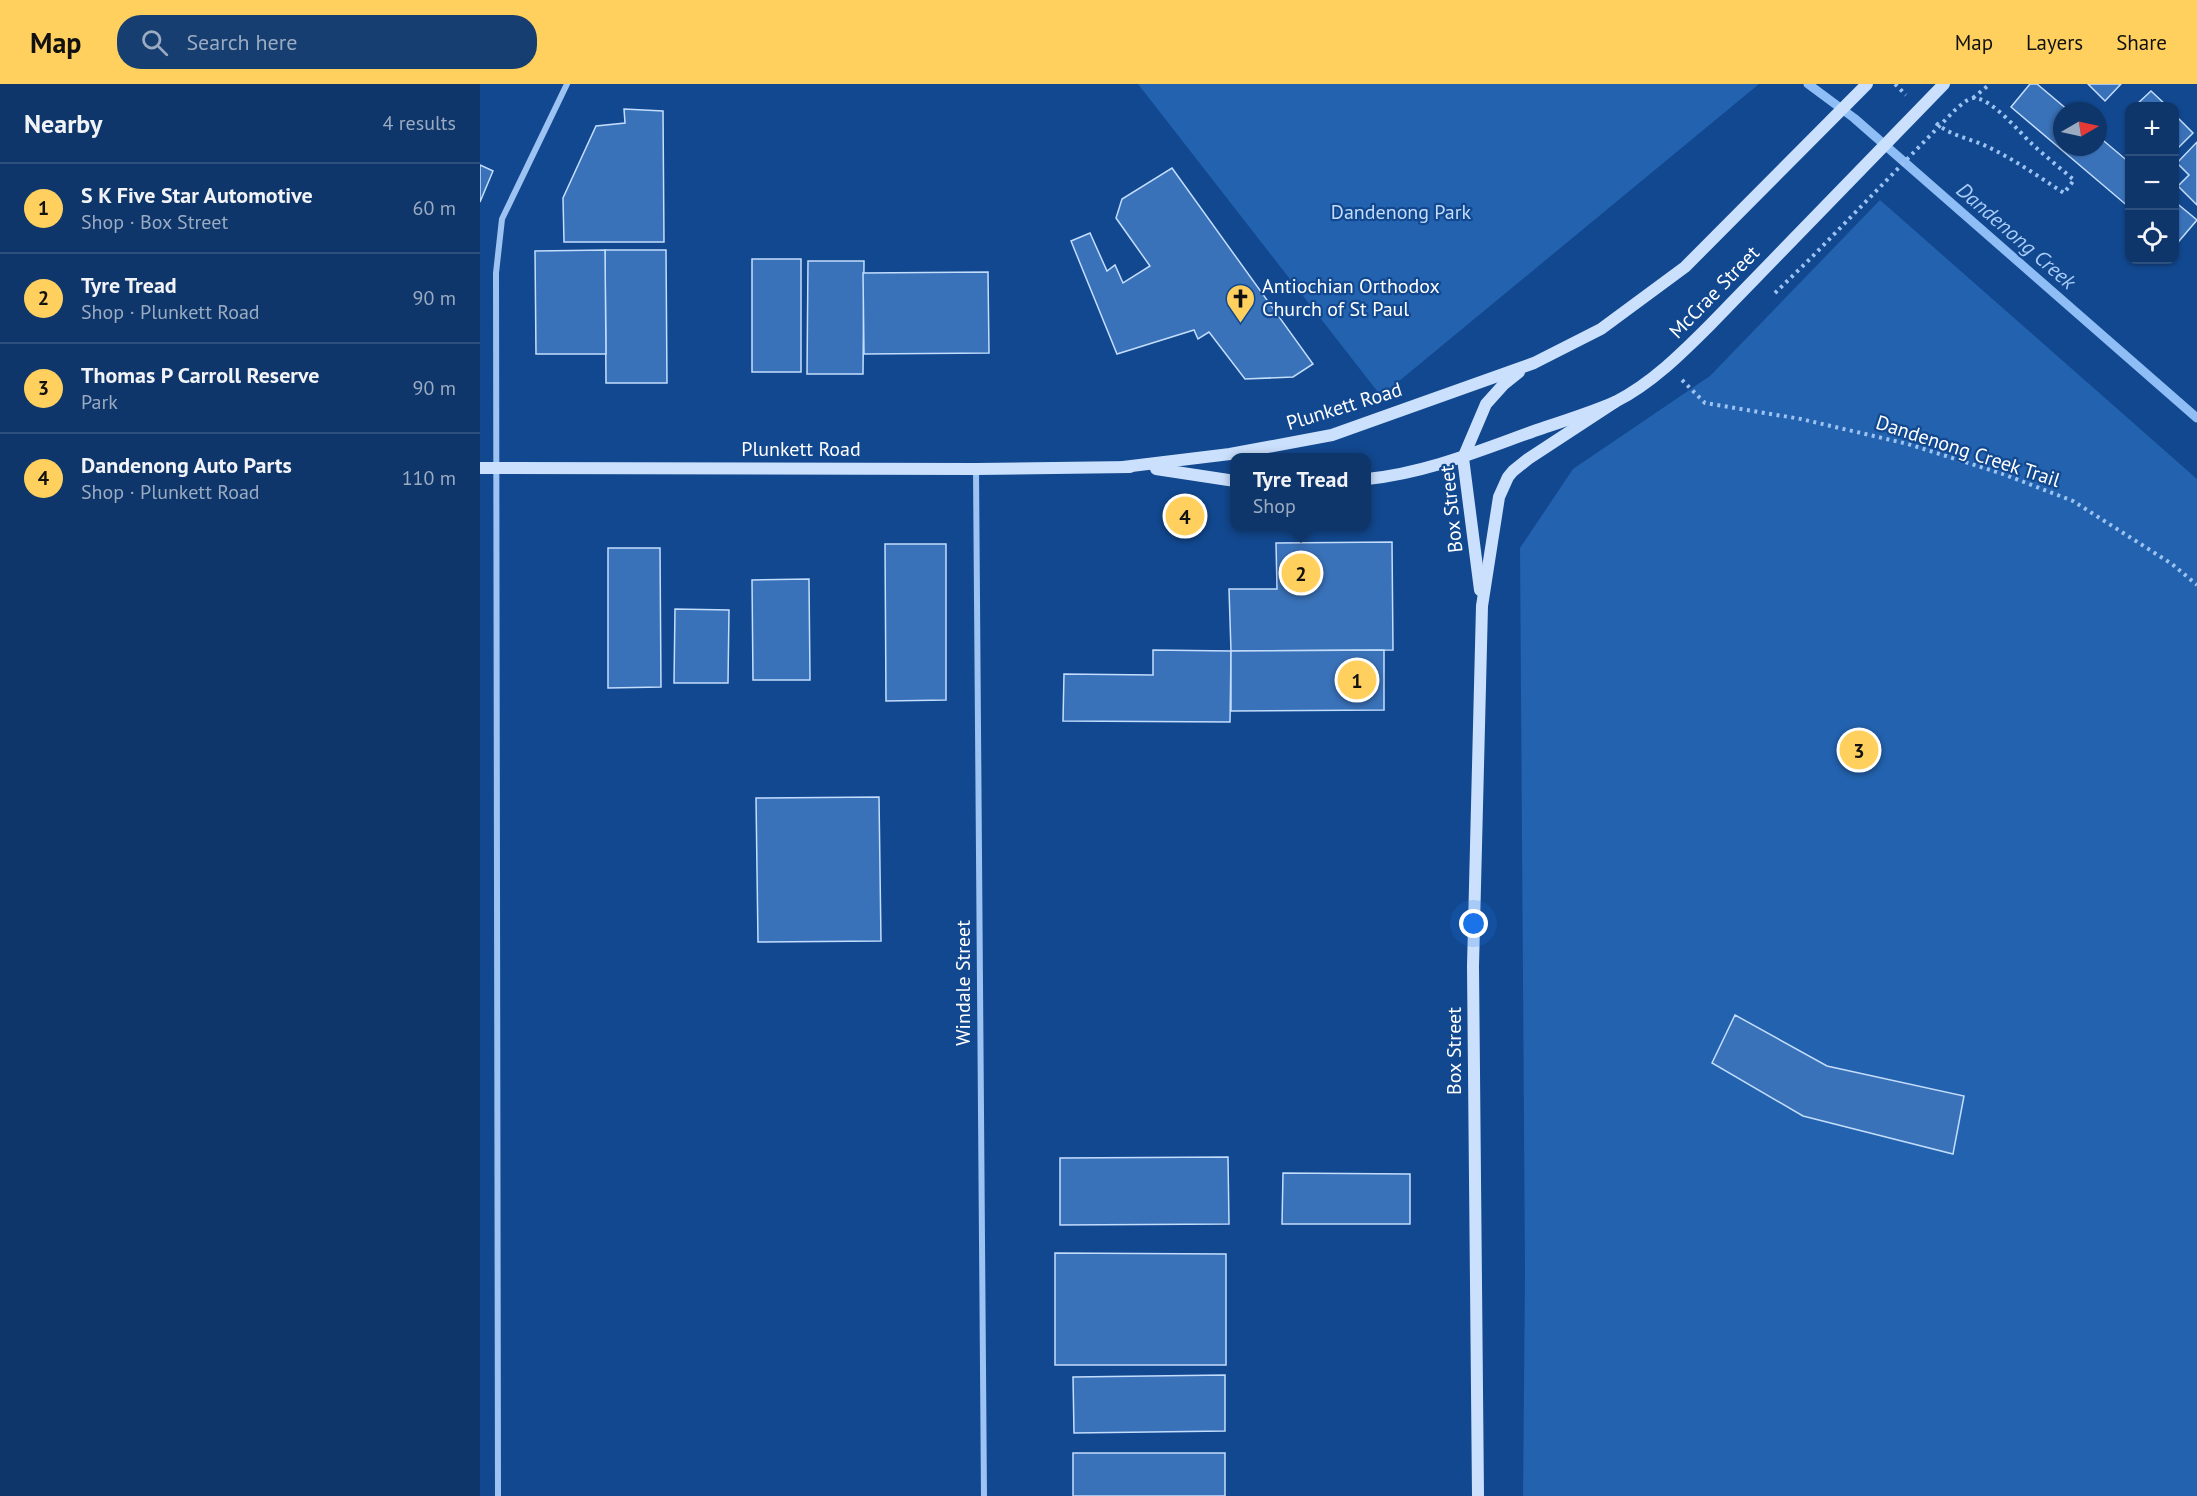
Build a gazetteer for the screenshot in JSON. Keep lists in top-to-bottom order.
{
  "streets": {
    "main road": ["McCrae Street", "Plunkett Road", "Box Street"],
    "street": ["Windale Street"],
    "path": ["Dandenong Creek Trail"]
  },
  "crossings": [
    ["McCrae Street", "Plunkett Road"],
    ["McCrae Street", "Box Street"],
    ["Plunkett Road", "Box Street"],
    ["Plunkett Road", "Windale Street"]
  ],
  "water": ["Dandenong Creek"],
  "parks": ["Dandenong Park"],
  "places": {
    "church": ["Antiochian Orthodox Church of St Paul"]
  },
  "north": "right",
  "page": {
    "header": "Map",
    "search": "Search here",
    "nav": ["Map", "Layers", "Share"],
    "heading": ["Nearby", "4 results"],
    "map_buttons": ["+", "−"],
    "list": [
      {
        "mark": "1",
        "name": "S K Five Star Automotive",
        "note": "Shop · Box Street",
        "value": "60 m"
      },
      {
        "mark": "2",
        "name": "Tyre Tread",
        "note": "Shop · Plunkett Road",
        "value": "90 m"
      },
      {
        "mark": "3",
        "name": "Thomas P Carroll Reserve",
        "note": "Park",
        "value": "90 m"
      },
      {
        "mark": "4",
        "name": "Dandenong Auto Parts",
        "note": "Shop · Plunkett Road",
        "value": "110 m"
      }
    ],
    "popup": ["Tyre Tread", "Shop"],
    "pins": [
      "4",
      "2",
      "1",
      "3"
    ]
  }
}
